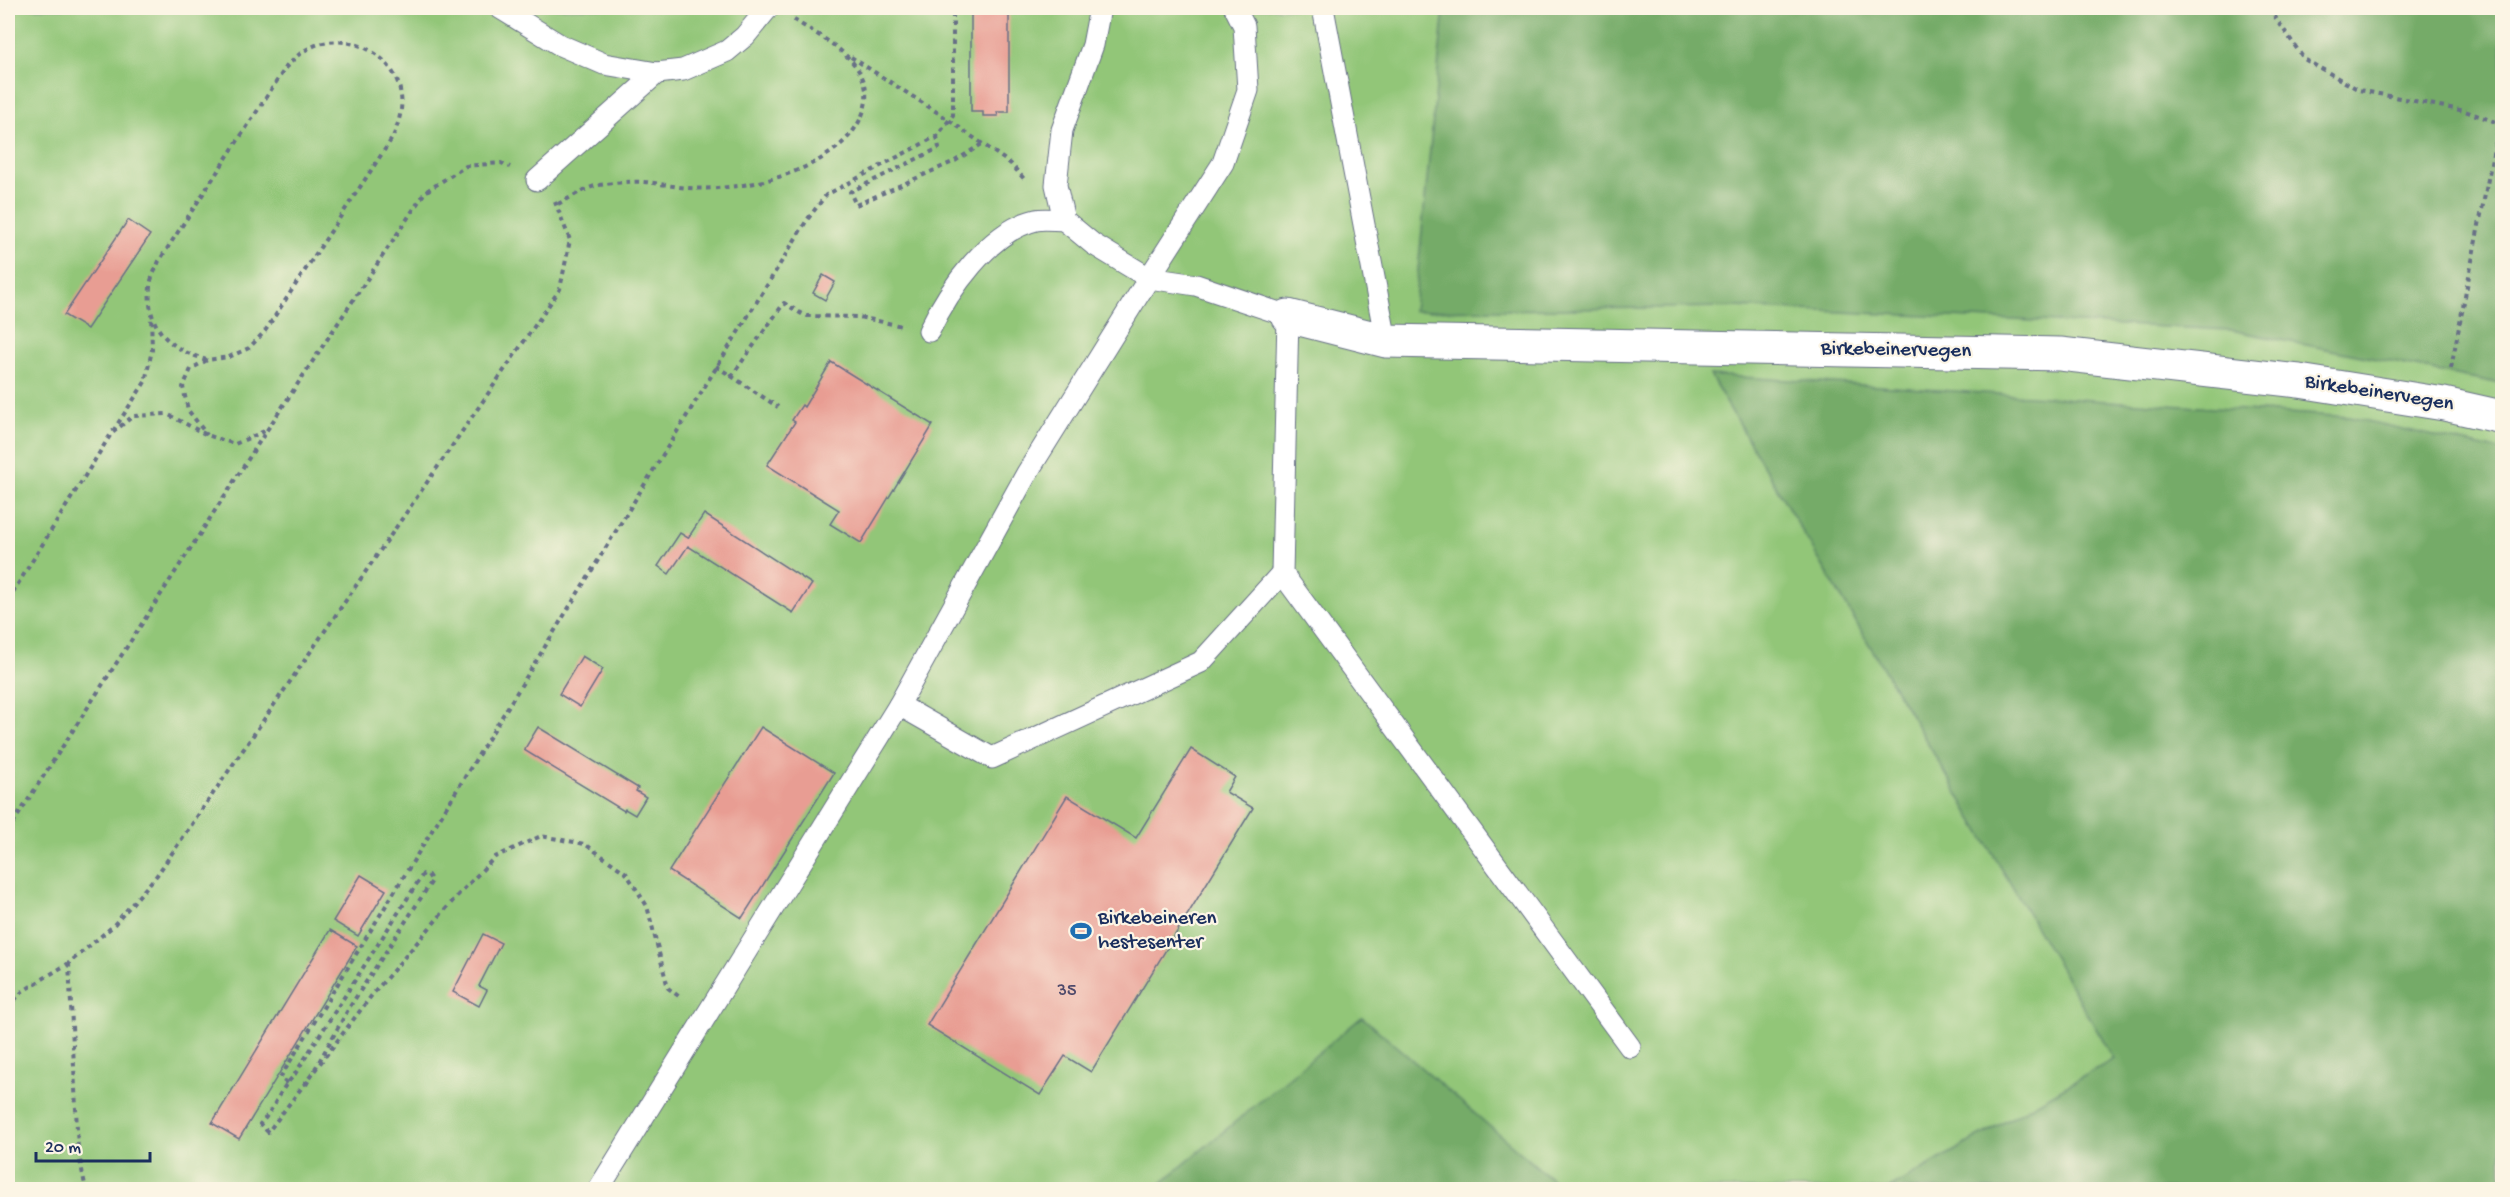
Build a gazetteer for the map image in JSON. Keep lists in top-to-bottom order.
{
  "streets": {
    "street": ["Birkebeinervegen"]
  },
  "places": {
    "sports": ["Birkebeineren hestesenter"]
  },
  "house_numbers": ["35"],
  "scale_bar": "20 m"
}
